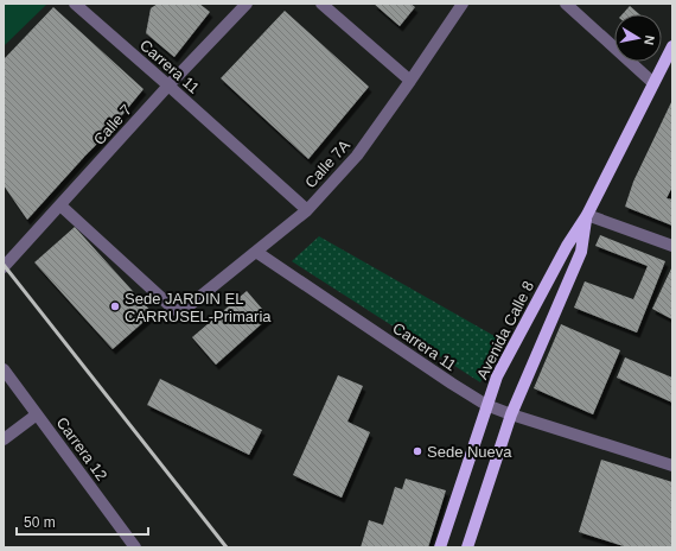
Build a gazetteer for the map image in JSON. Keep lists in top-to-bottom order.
{
  "streets": {
    "main road": ["Avenida Calle 8"],
    "street": [
      "Carrera 11",
      "Calle 7",
      "Calle 7A",
      "Carrera 12"
    ]
  },
  "crossings": [
    ["Carrera 11", "Calle 7"],
    ["Carrera 11", "Calle 7A"],
    ["Carrera 11", "Avenida Calle 8"],
    ["Calle 7", "Calle 7A"]
  ],
  "places": ["Sede JARDIN EL CARRUSEL-Primaria", "Sede Nueva"],
  "scale_bar": "50 m",
  "north": "right"
}
